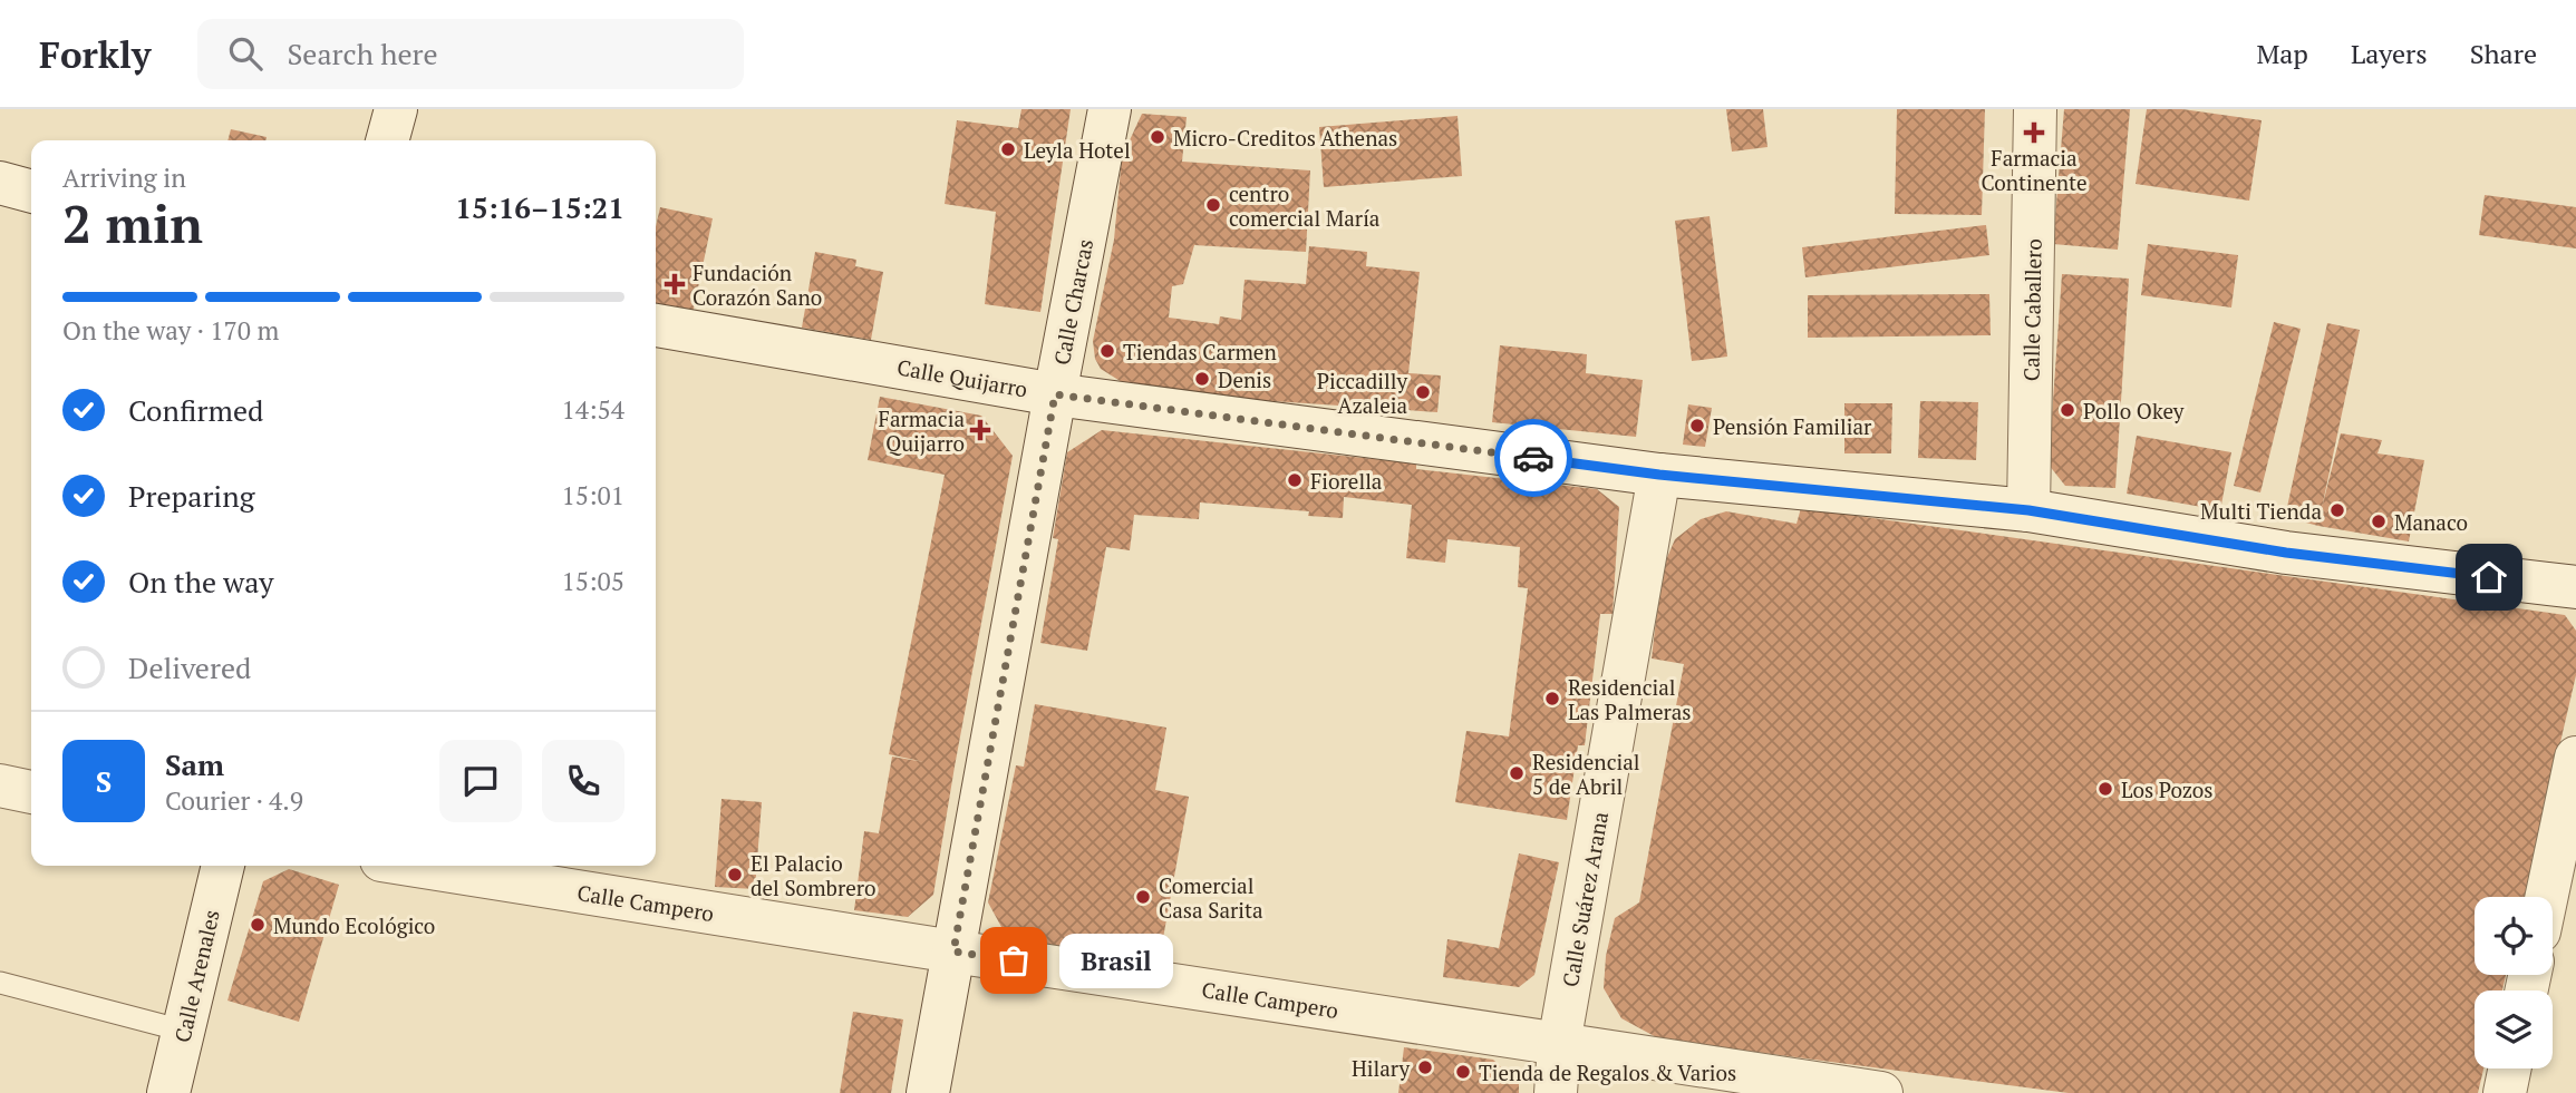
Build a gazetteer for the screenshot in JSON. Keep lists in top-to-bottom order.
{
  "streets": {
    "street": [
      "Calle Charcas",
      "Calle Caballero",
      "Calle Quijarro",
      "Calle Suárez Arana",
      "Calle Campero",
      "Calle Arenales"
    ]
  },
  "crossings": [
    ["Calle Charcas", "Calle Quijarro"],
    ["Calle Charcas", "Calle Campero"],
    ["Calle Caballero", "Calle Quijarro"],
    ["Calle Quijarro", "Calle Suárez Arana"],
    ["Calle Suárez Arana", "Calle Campero"]
  ],
  "places": {
    "health": ["Farmacia Continente", "Fundación Corazón Sano", "Farmacia Quijarro"],
    "other": [
      "Micro-Creditos Athenas",
      "Leyla Hotel",
      "centro comercial María",
      "Tiendas Carmen",
      "Denis",
      "Piccadilly Azaleia",
      "Pollo Okey",
      "Pensión Familiar",
      "Fiorella",
      "Multi Tienda",
      "Manaco",
      "Residencial Las Palmeras",
      "Residencial 5 de Abril",
      "Los Pozos",
      "El Palacio del Sombrero",
      "Comercial Casa Sarita",
      "Mundo Ecológico",
      "Brasil",
      "Hilary",
      "Tienda de Regalos & Varios"
    ]
  },
  "page": {
    "header": "Forkly",
    "search": "Search here",
    "nav": ["Map", "Layers", "Share"],
    "heading": ["2 min", "Arriving in", "15:16–15:21"],
    "panel": ["Sam", "Courier · 4.9"],
    "bar": "On the way · 170 m",
    "list": [
      ["Confirmed", "14:54"],
      ["Preparing", "15:01"],
      ["On the way", "15:05"],
      "Delivered"
    ],
    "round": "S",
    "bubble": "Brasil"
  }
}
